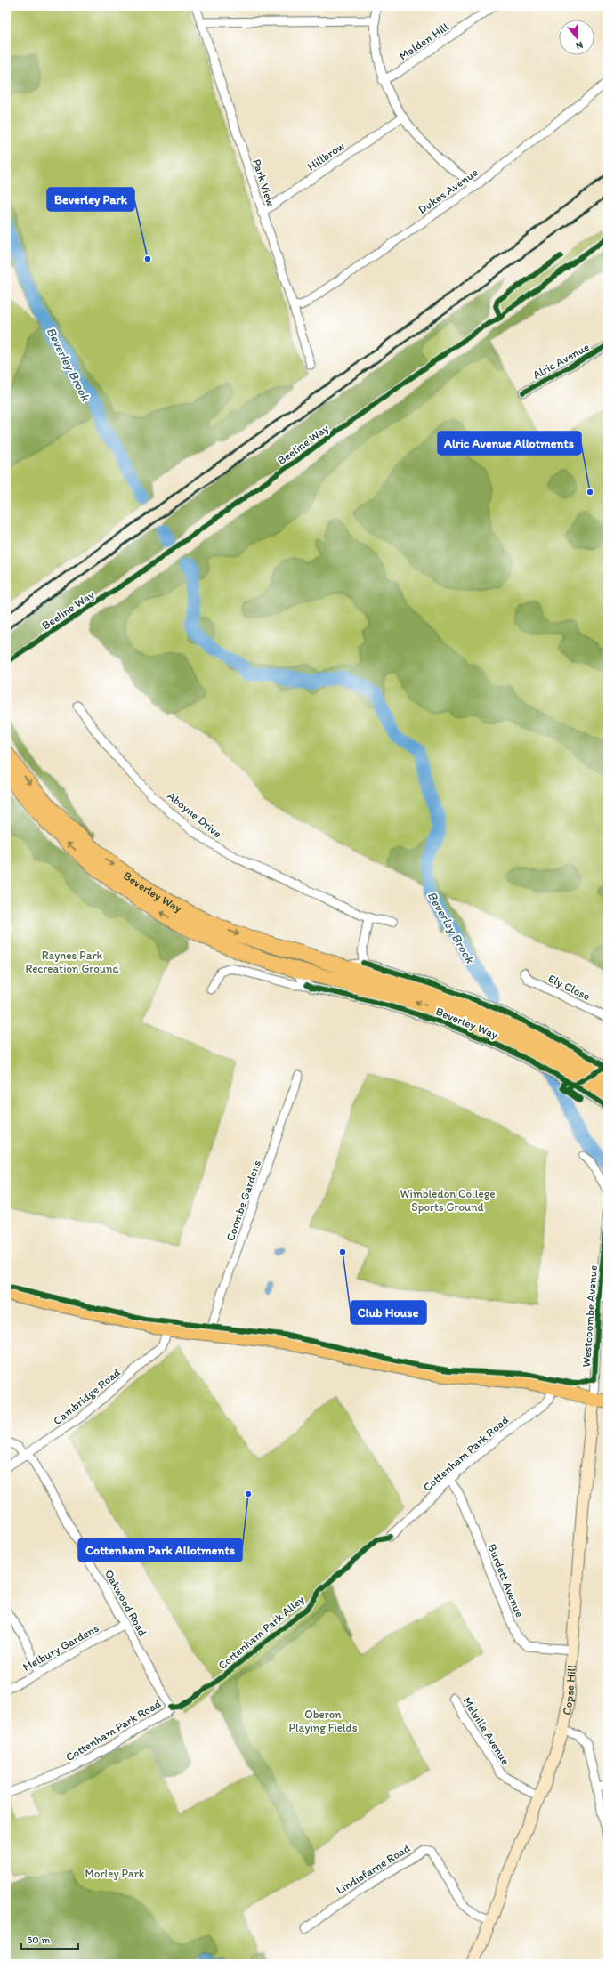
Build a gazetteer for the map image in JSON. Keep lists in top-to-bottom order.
{
  "streets": {
    "highway": ["Beverley Way"],
    "street": [
      "Malden Hill",
      "Hillbrow",
      "Park View",
      "Dukes Avenue",
      "Alric Avenue",
      "Aboyne Drive",
      "Ely Close",
      "Coombe Gardens",
      "Westcoombe Avenue",
      "Cambridge Road",
      "Cottenham Park Road",
      "Burdett Avenue",
      "Oakwood Road",
      "Melbury Gardens",
      "Copse Hill",
      "Melville Avenue",
      "Lindisfarne Road"
    ],
    "cycle path": ["Beeline Way", "Cottenham Park Alley"]
  },
  "crossings": [
    ["Hillbrow", "Park View"],
    ["Park View", "Dukes Avenue"],
    ["Westcoombe Avenue", "Copse Hill"],
    ["Cambridge Road", "Oakwood Road"],
    ["Cottenham Park Road", "Burdett Avenue"],
    ["Cottenham Park Road", "Oakwood Road"],
    ["Burdett Avenue", "Copse Hill"],
    ["Oakwood Road", "Melbury Gardens"],
    ["Copse Hill", "Melville Avenue"],
    ["Copse Hill", "Lindisfarne Road"]
  ],
  "water": ["Beverley Brook"],
  "parks": [
    "Raynes Park Recreation Ground",
    "Wimbledon College Sports Ground",
    "Oberon Playing Fields",
    "Morley Park"
  ],
  "places": [
    "Beverley Park",
    "Alric Avenue Allotments",
    "Club House",
    "Cottenham Park Allotments"
  ],
  "scale_bar": "50 m",
  "north": "bottom"
}
